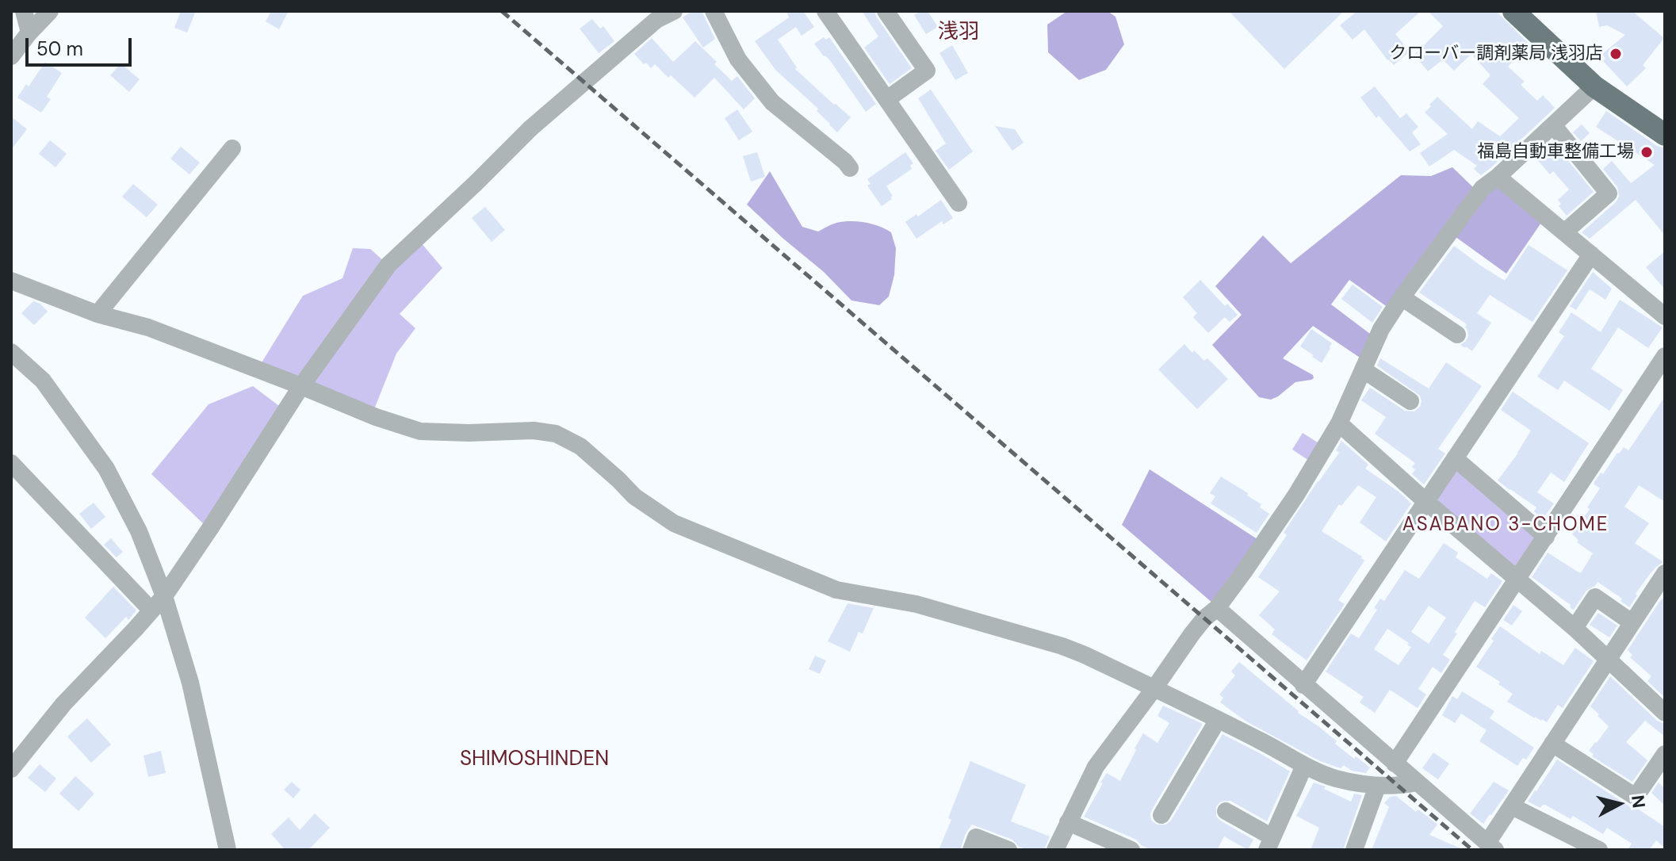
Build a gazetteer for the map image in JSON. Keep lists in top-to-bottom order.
{
  "districts": ["浅羽", "ASABANO 3-CHOME", "SHIMOSHINDEN"],
  "places": ["クローバー調剤薬局 浅羽店", "福島自動車整備工場"],
  "scale_bar": "50 m",
  "north": "right"
}
